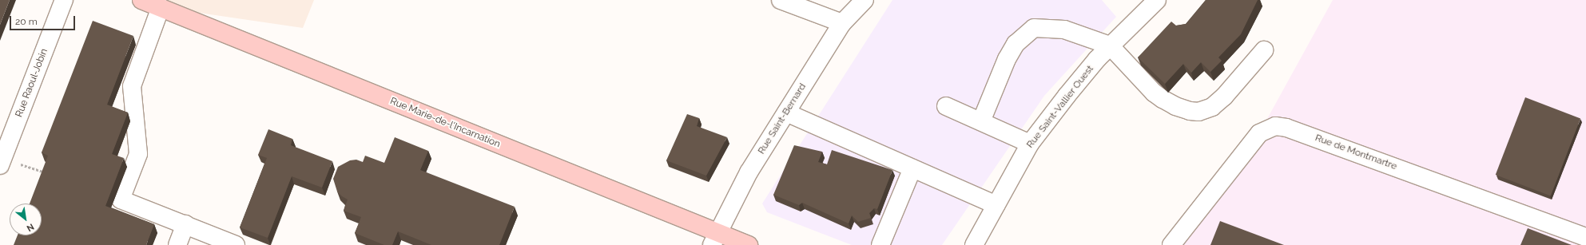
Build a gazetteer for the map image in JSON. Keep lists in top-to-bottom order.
{
  "streets": {
    "main road": ["Rue Marie-de-l'Incarnation"],
    "street": [
      "Rue Raoul-Jobin",
      "Rue Saint-Vallier Ouest",
      "Rue Saint-Bernard",
      "Rue de Montmartre"
    ]
  },
  "crossings": [
    ["Rue Saint-Bernard", "Rue Marie-de-l'Incarnation"]
  ],
  "scale_bar": "20 m",
  "north": "bottom right"
}
